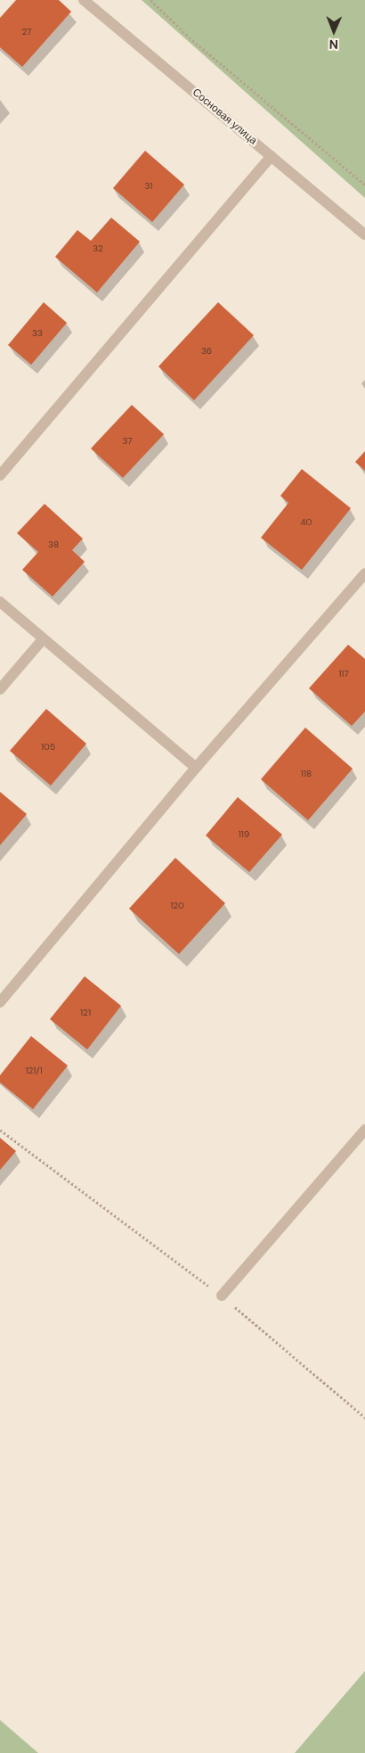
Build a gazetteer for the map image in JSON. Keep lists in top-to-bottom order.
{
  "streets": {
    "street": ["Сосновая улица"]
  },
  "house_numbers": [
    "27",
    "31",
    "32",
    "33",
    "36",
    "37",
    "40",
    "38",
    "117",
    "105",
    "118",
    "119",
    "120",
    "121",
    "121/1"
  ],
  "north": "bottom"
}
